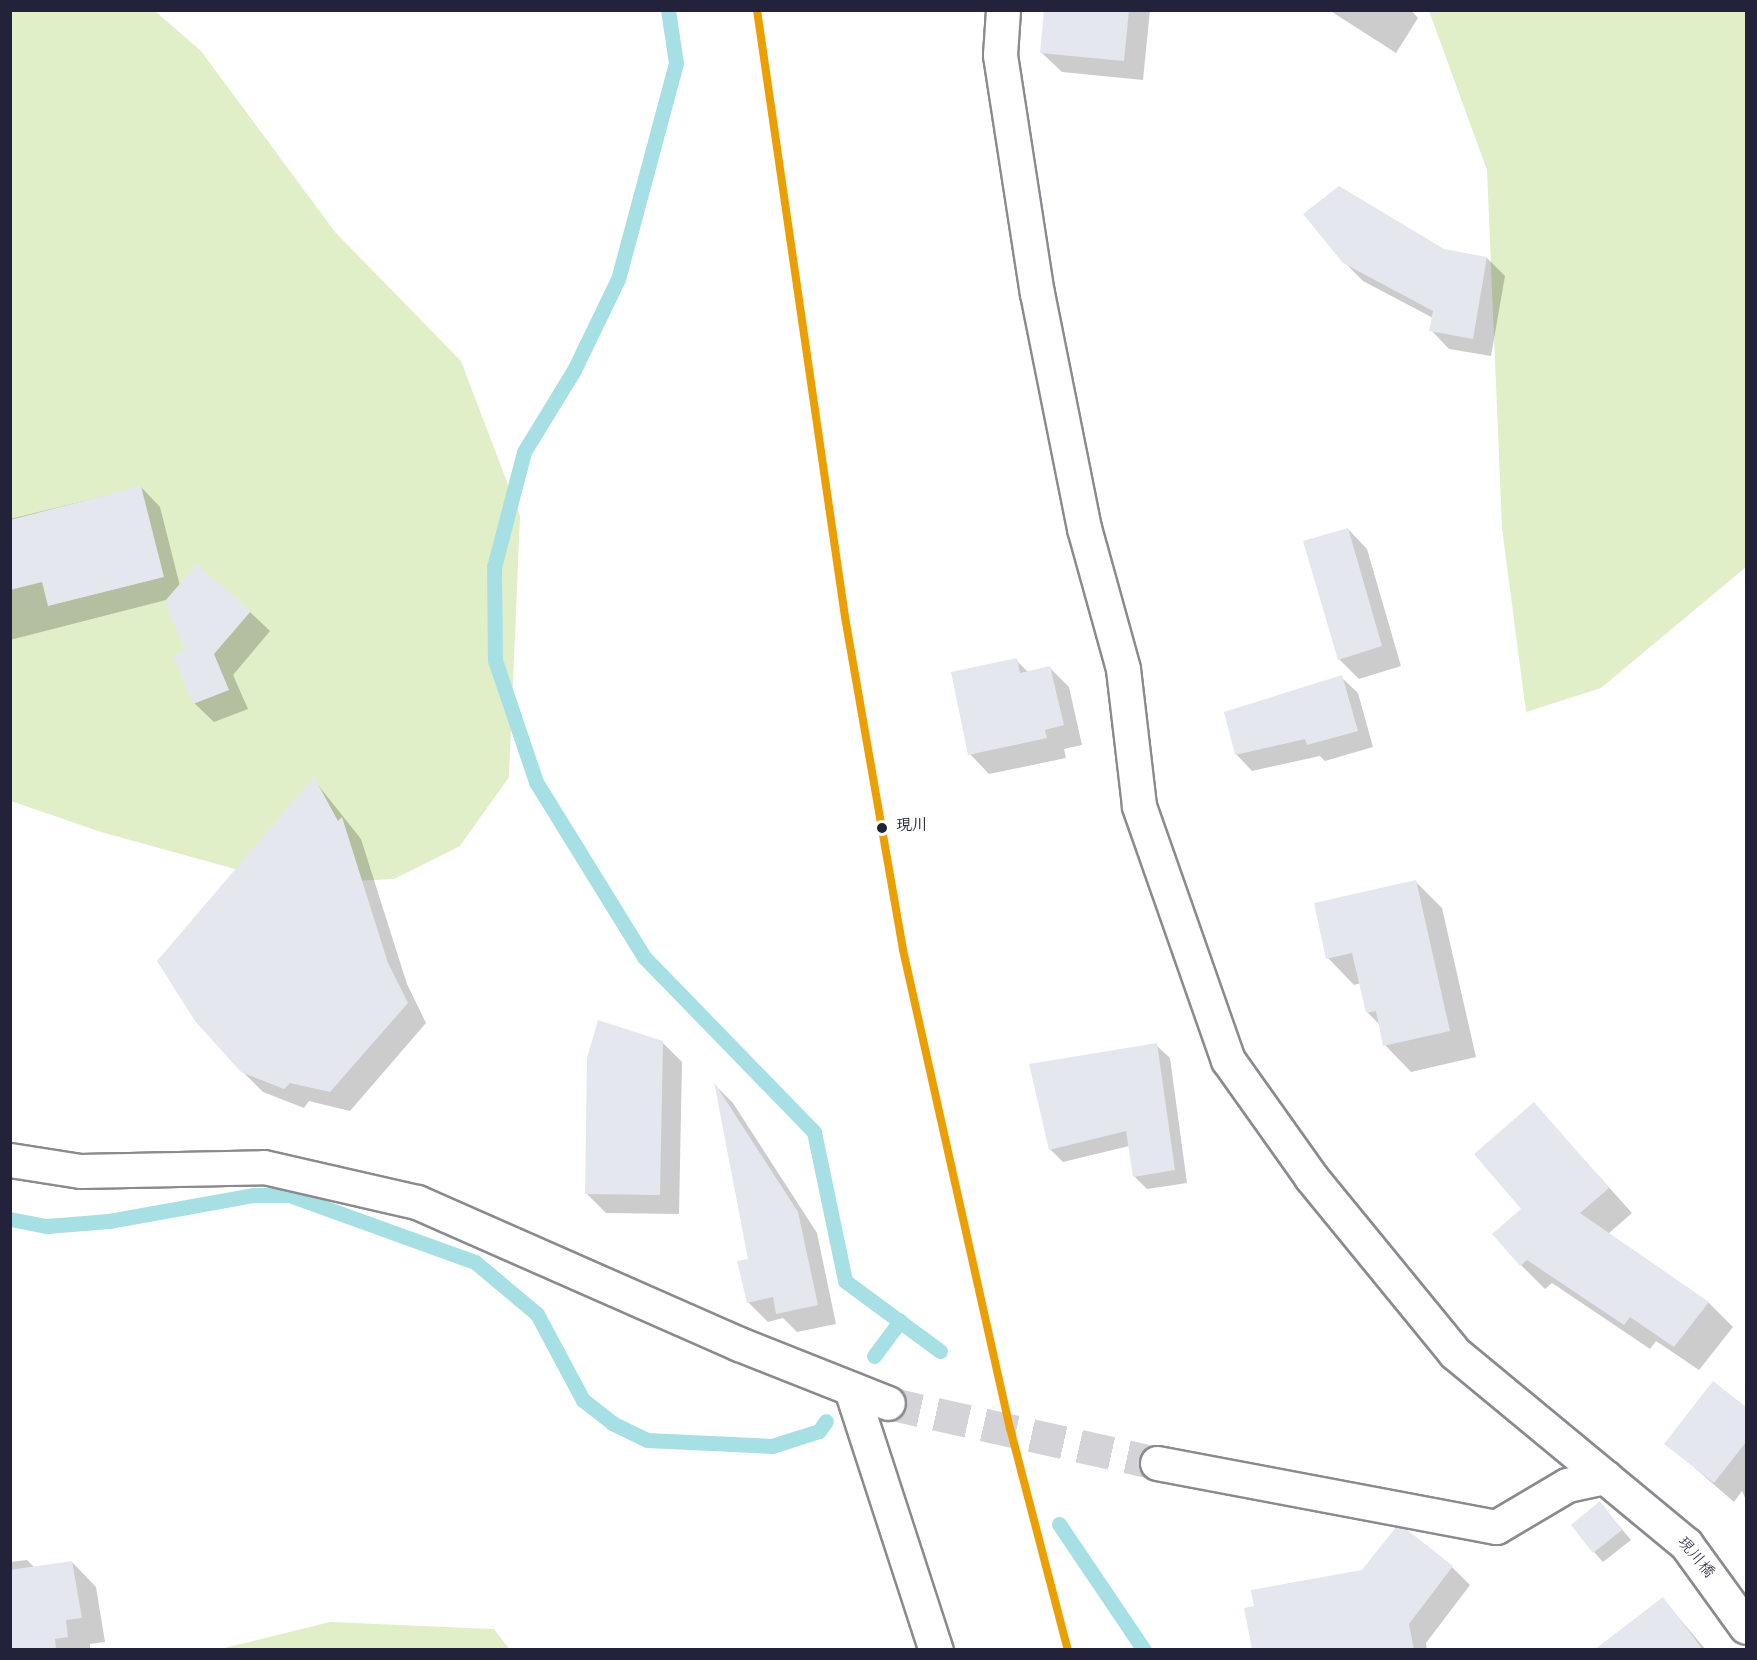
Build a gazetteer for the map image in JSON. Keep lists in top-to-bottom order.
{
  "streets": {
    "street": ["現川橋"]
  },
  "places": ["現川"]
}
